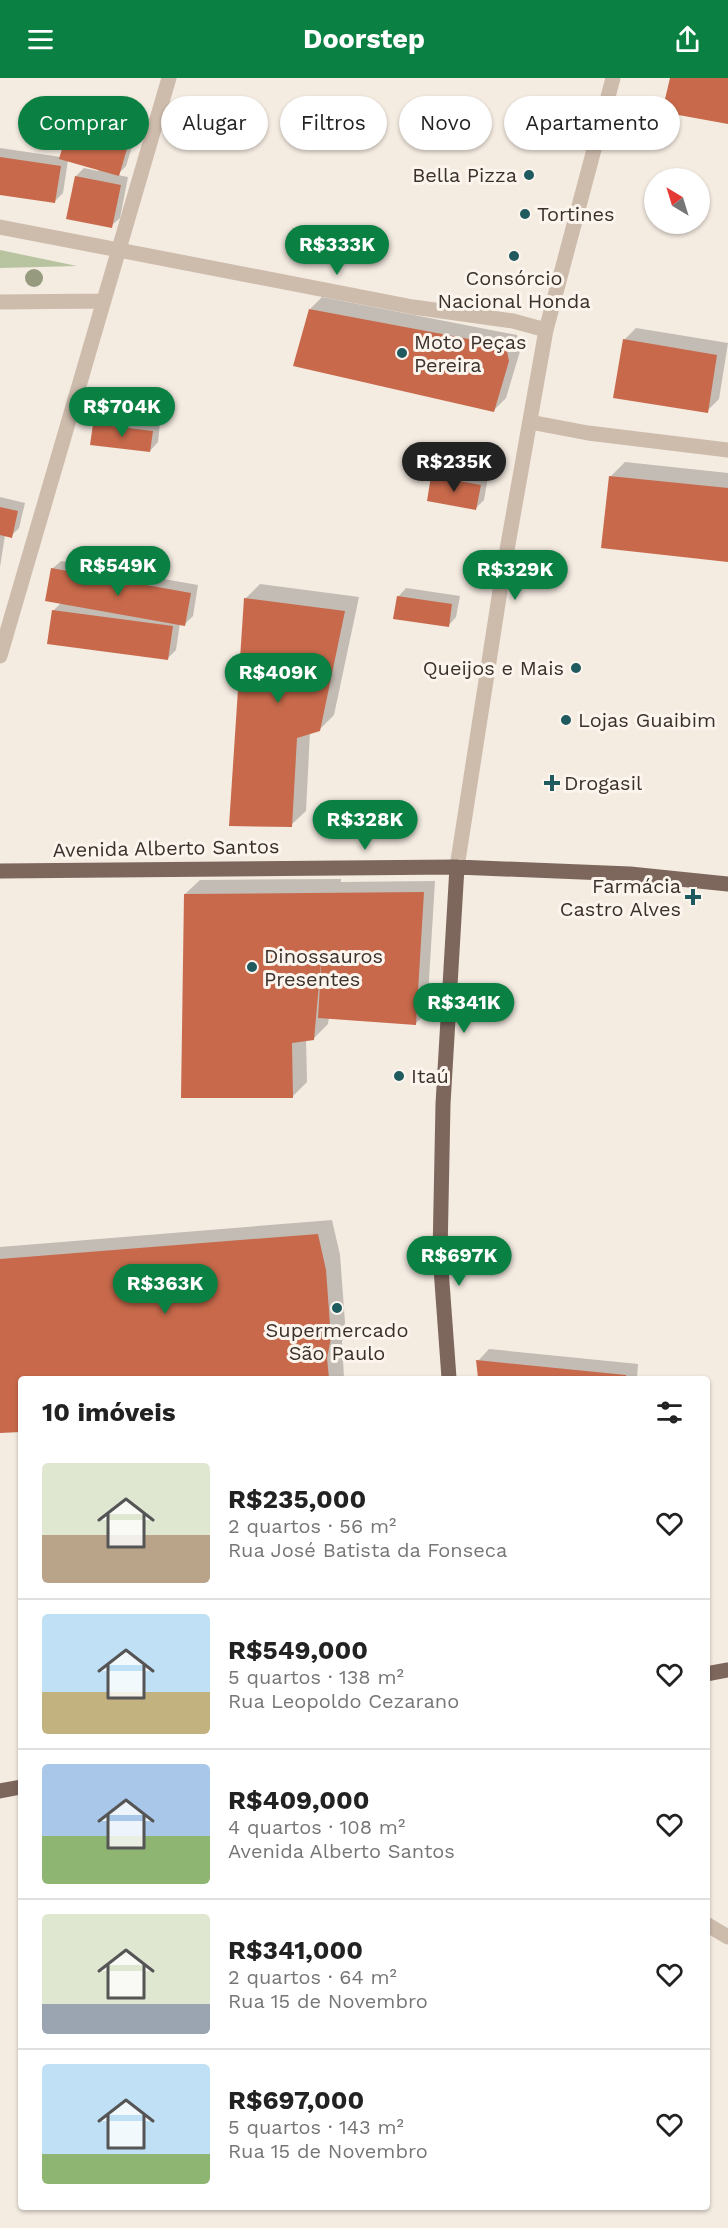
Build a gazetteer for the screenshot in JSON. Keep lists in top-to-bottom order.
{
  "streets": {
    "main road": ["Avenida Alberto Santos"]
  },
  "places": {
    "other": [
      "Bella Pizza",
      "Tortines",
      "Consórcio Nacional Honda",
      "Moto Peças Pereira",
      "Queijos e Mais",
      "Lojas Guaibim",
      "Dinossauros Presentes",
      "Itaú",
      "Supermercado São Paulo"
    ],
    "health": ["Drogasil", "Farmácia Castro Alves"]
  },
  "north": "top left",
  "page": {
    "header": "Doorstep",
    "chip": [
      "Comprar",
      "Alugar",
      "Filtros",
      "Novo",
      "Apartamento"
    ],
    "price": [
      "R$333K",
      "R$704K",
      "R$235K",
      "R$549K",
      "R$329K",
      "R$409K",
      "R$328K",
      "R$341K",
      "R$697K",
      "R$363K"
    ],
    "heading": "10 imóveis",
    "list": [
      {
        "name": "R$235,000",
        "note": "2 quartos · 56 m² · Rua José Batista da Fonseca"
      },
      {
        "name": "R$549,000",
        "note": "5 quartos · 138 m² · Rua Leopoldo Cezarano"
      },
      {
        "name": "R$409,000",
        "note": "4 quartos · 108 m² · Avenida Alberto Santos"
      },
      {
        "name": "R$341,000",
        "note": "2 quartos · 64 m² · Rua 15 de Novembro"
      },
      {
        "name": "R$697,000",
        "note": "5 quartos · 143 m² · Rua 15 de Novembro"
      }
    ]
  }
}
